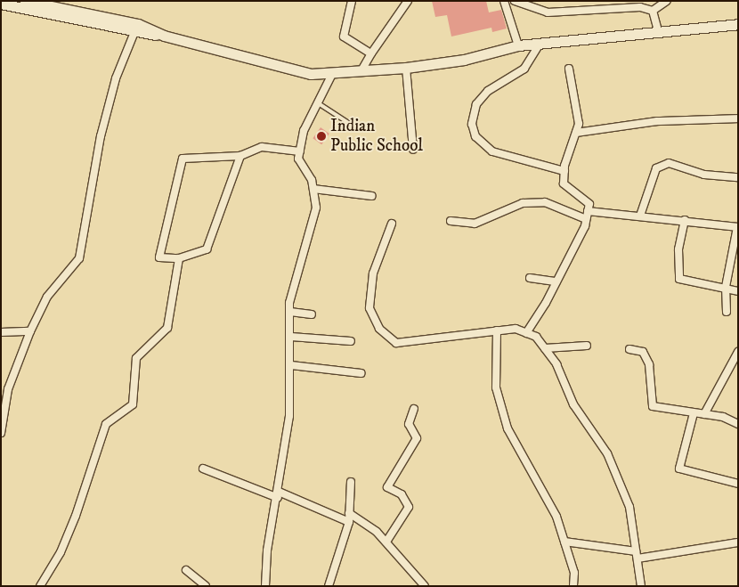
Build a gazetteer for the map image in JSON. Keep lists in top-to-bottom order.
{
  "places": ["Indian Public School"]
}
